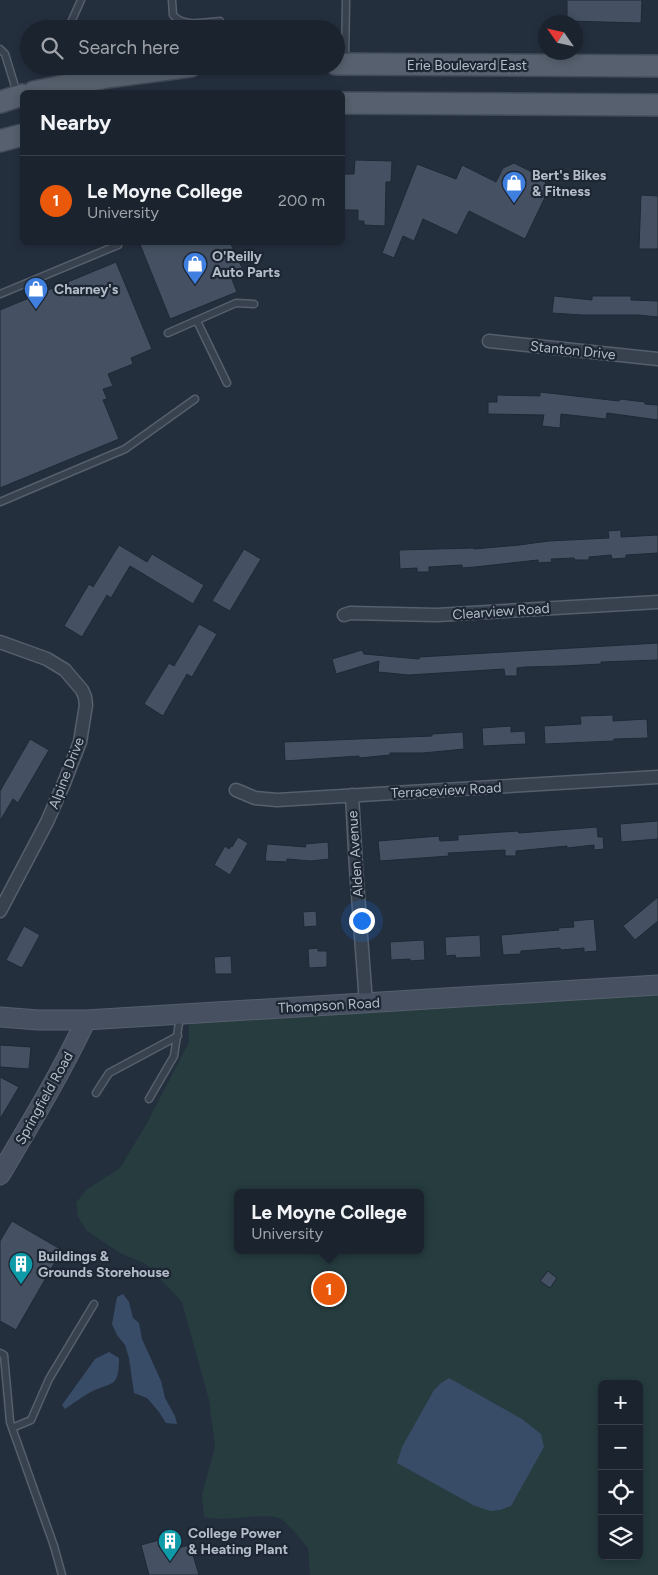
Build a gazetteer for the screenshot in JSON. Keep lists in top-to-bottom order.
{
  "streets": {
    "main road": ["Erie Boulevard East"],
    "street": [
      "Stanton Drive",
      "Clearview Road",
      "Alpine Drive",
      "Terraceview Road",
      "Alden Avenue",
      "Thompson Road",
      "Springfield Road"
    ]
  },
  "crossings": [
    ["Terraceview Road", "Alden Avenue"],
    ["Alden Avenue", "Thompson Road"],
    ["Thompson Road", "Springfield Road"]
  ],
  "places": {
    "shop": ["Bert's Bikes & Fitness", "O'Reilly Auto Parts", "Charney's"],
    "building": ["Buildings & Grounds Storehouse", "College Power & Heating Plant"]
  },
  "north": "top left",
  "page": {
    "search": "Search here",
    "heading": "Nearby",
    "list": [
      {
        "mark": "1",
        "name": "Le Moyne College",
        "note": "University",
        "value": "200 m"
      }
    ],
    "popup": ["Le Moyne College", "University"],
    "pins": "1",
    "map_buttons": ["+", "−"]
  }
}
